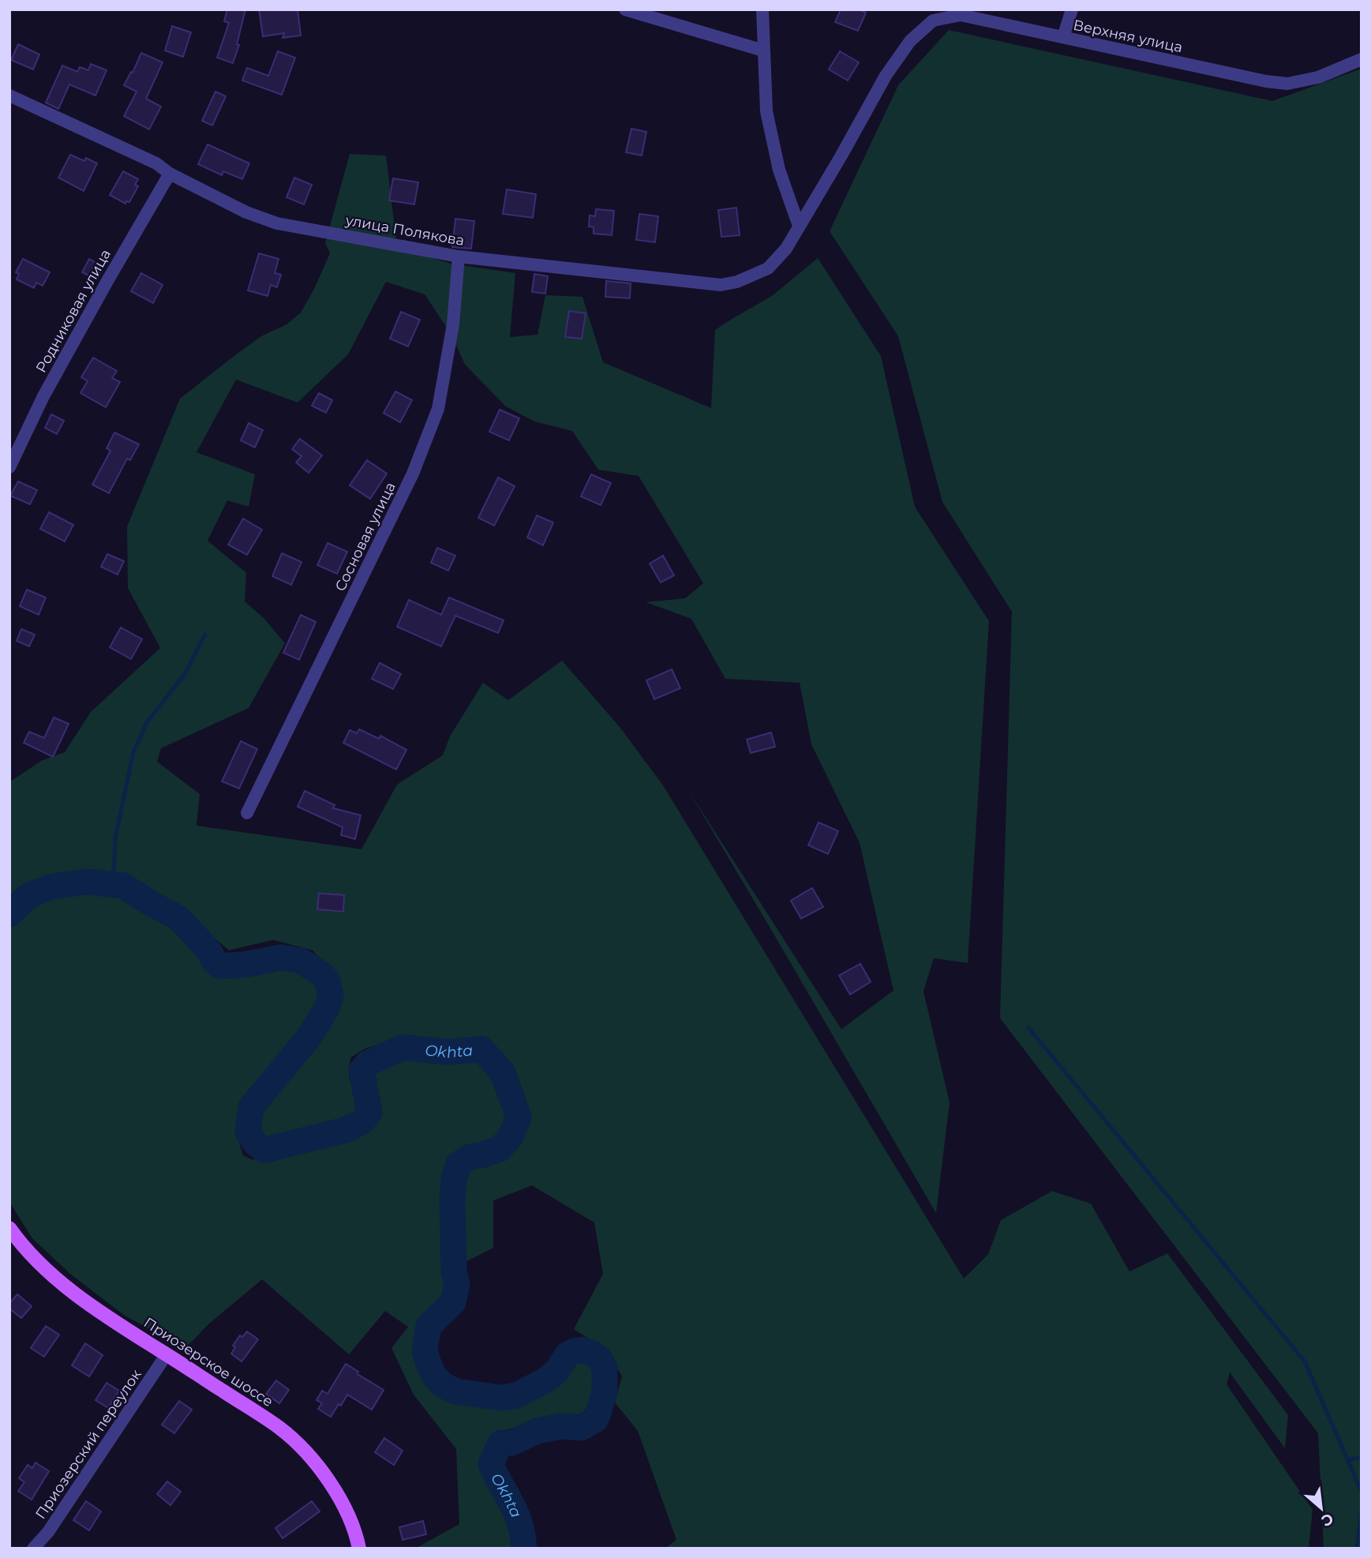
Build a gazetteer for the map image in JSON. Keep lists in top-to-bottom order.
{
  "streets": {
    "main road": ["Приозерское шоссе"],
    "street": [
      "Верхняя улица",
      "улица Полякова",
      "Родниковая улица",
      "Сосновая улица",
      "Приозерский переулок"
    ]
  },
  "crossings": [
    ["Верхняя улица", "улица Полякова"],
    ["улица Полякова", "Родниковая улица"],
    ["улица Полякова", "Сосновая улица"],
    ["Приозерское шоссе", "Приозерский переулок"]
  ],
  "water": ["Okhta"],
  "north": "bottom right"
}
